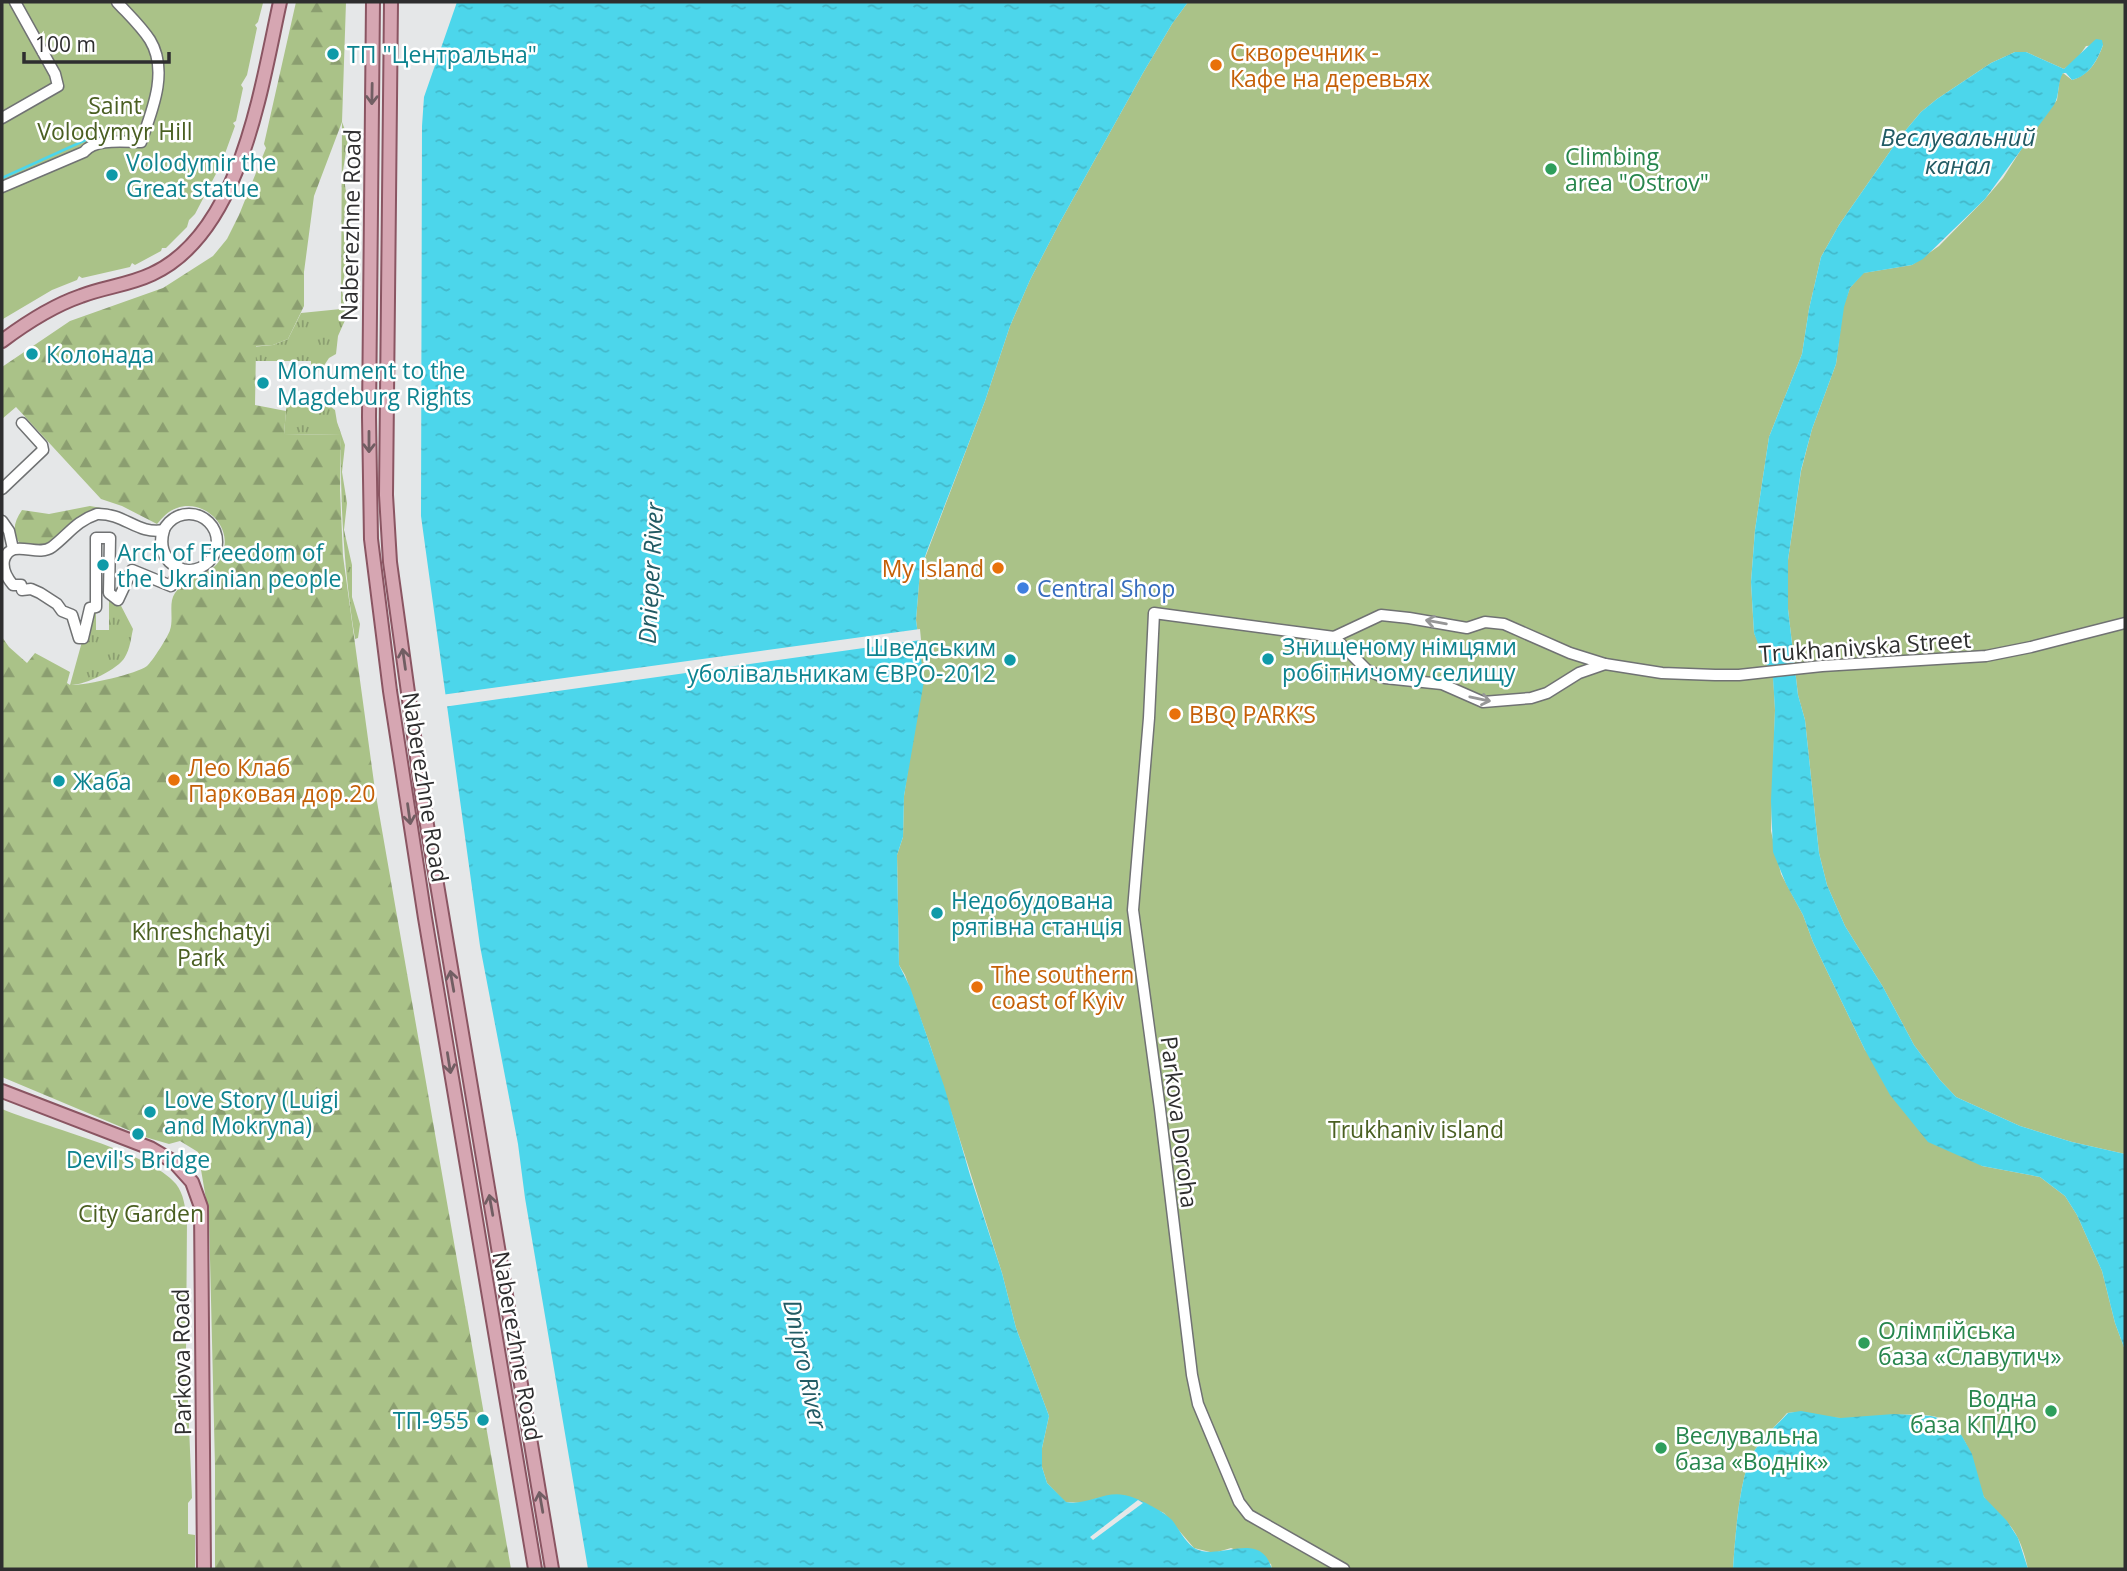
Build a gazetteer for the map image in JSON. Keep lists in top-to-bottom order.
{
  "streets": {
    "main road": ["Naberezhne Road", "Parkova Road"],
    "street": ["Trukhanivska Street", "Parkova Doroha"]
  },
  "crossings": [
    ["Trukhanivska Street", "Parkova Doroha"]
  ],
  "water": ["Веслувальний канал", "Dnieper River", "Dnipro River"],
  "parks": [
    "Saint Volodymyr Hill",
    "Khreshchatyi Park",
    "Trukhaniv island",
    "City Garden"
  ],
  "places": [
    "ТП \"Центральна\"",
    "Скворечник - Кафе на деревьях",
    "Climbing area \"Ostrov\"",
    "Volodymir the Great statue",
    "Колонада",
    "Monument to the Magdeburg Rights",
    "Arch of Freedom of the Ukrainian people",
    "My Island",
    "Central Shop",
    "Знищеному німцями робітничому селищу",
    "Шведським уболівальникам ЄВРО-2012",
    "BBQ PARK’S",
    "Лео Клаб Парковая дор.20",
    "Жаба",
    "Недобудована рятівна станція",
    "The southern coast of Kyiv",
    "Love Story (Luigi and Mokryna)",
    "Devil's Bridge",
    "Олімпійська база «Славутич»",
    "Водна база КПДЮ",
    "ТП-955",
    "Веслувальна база «Воднік»"
  ],
  "scale_bar": "100 m"
}
